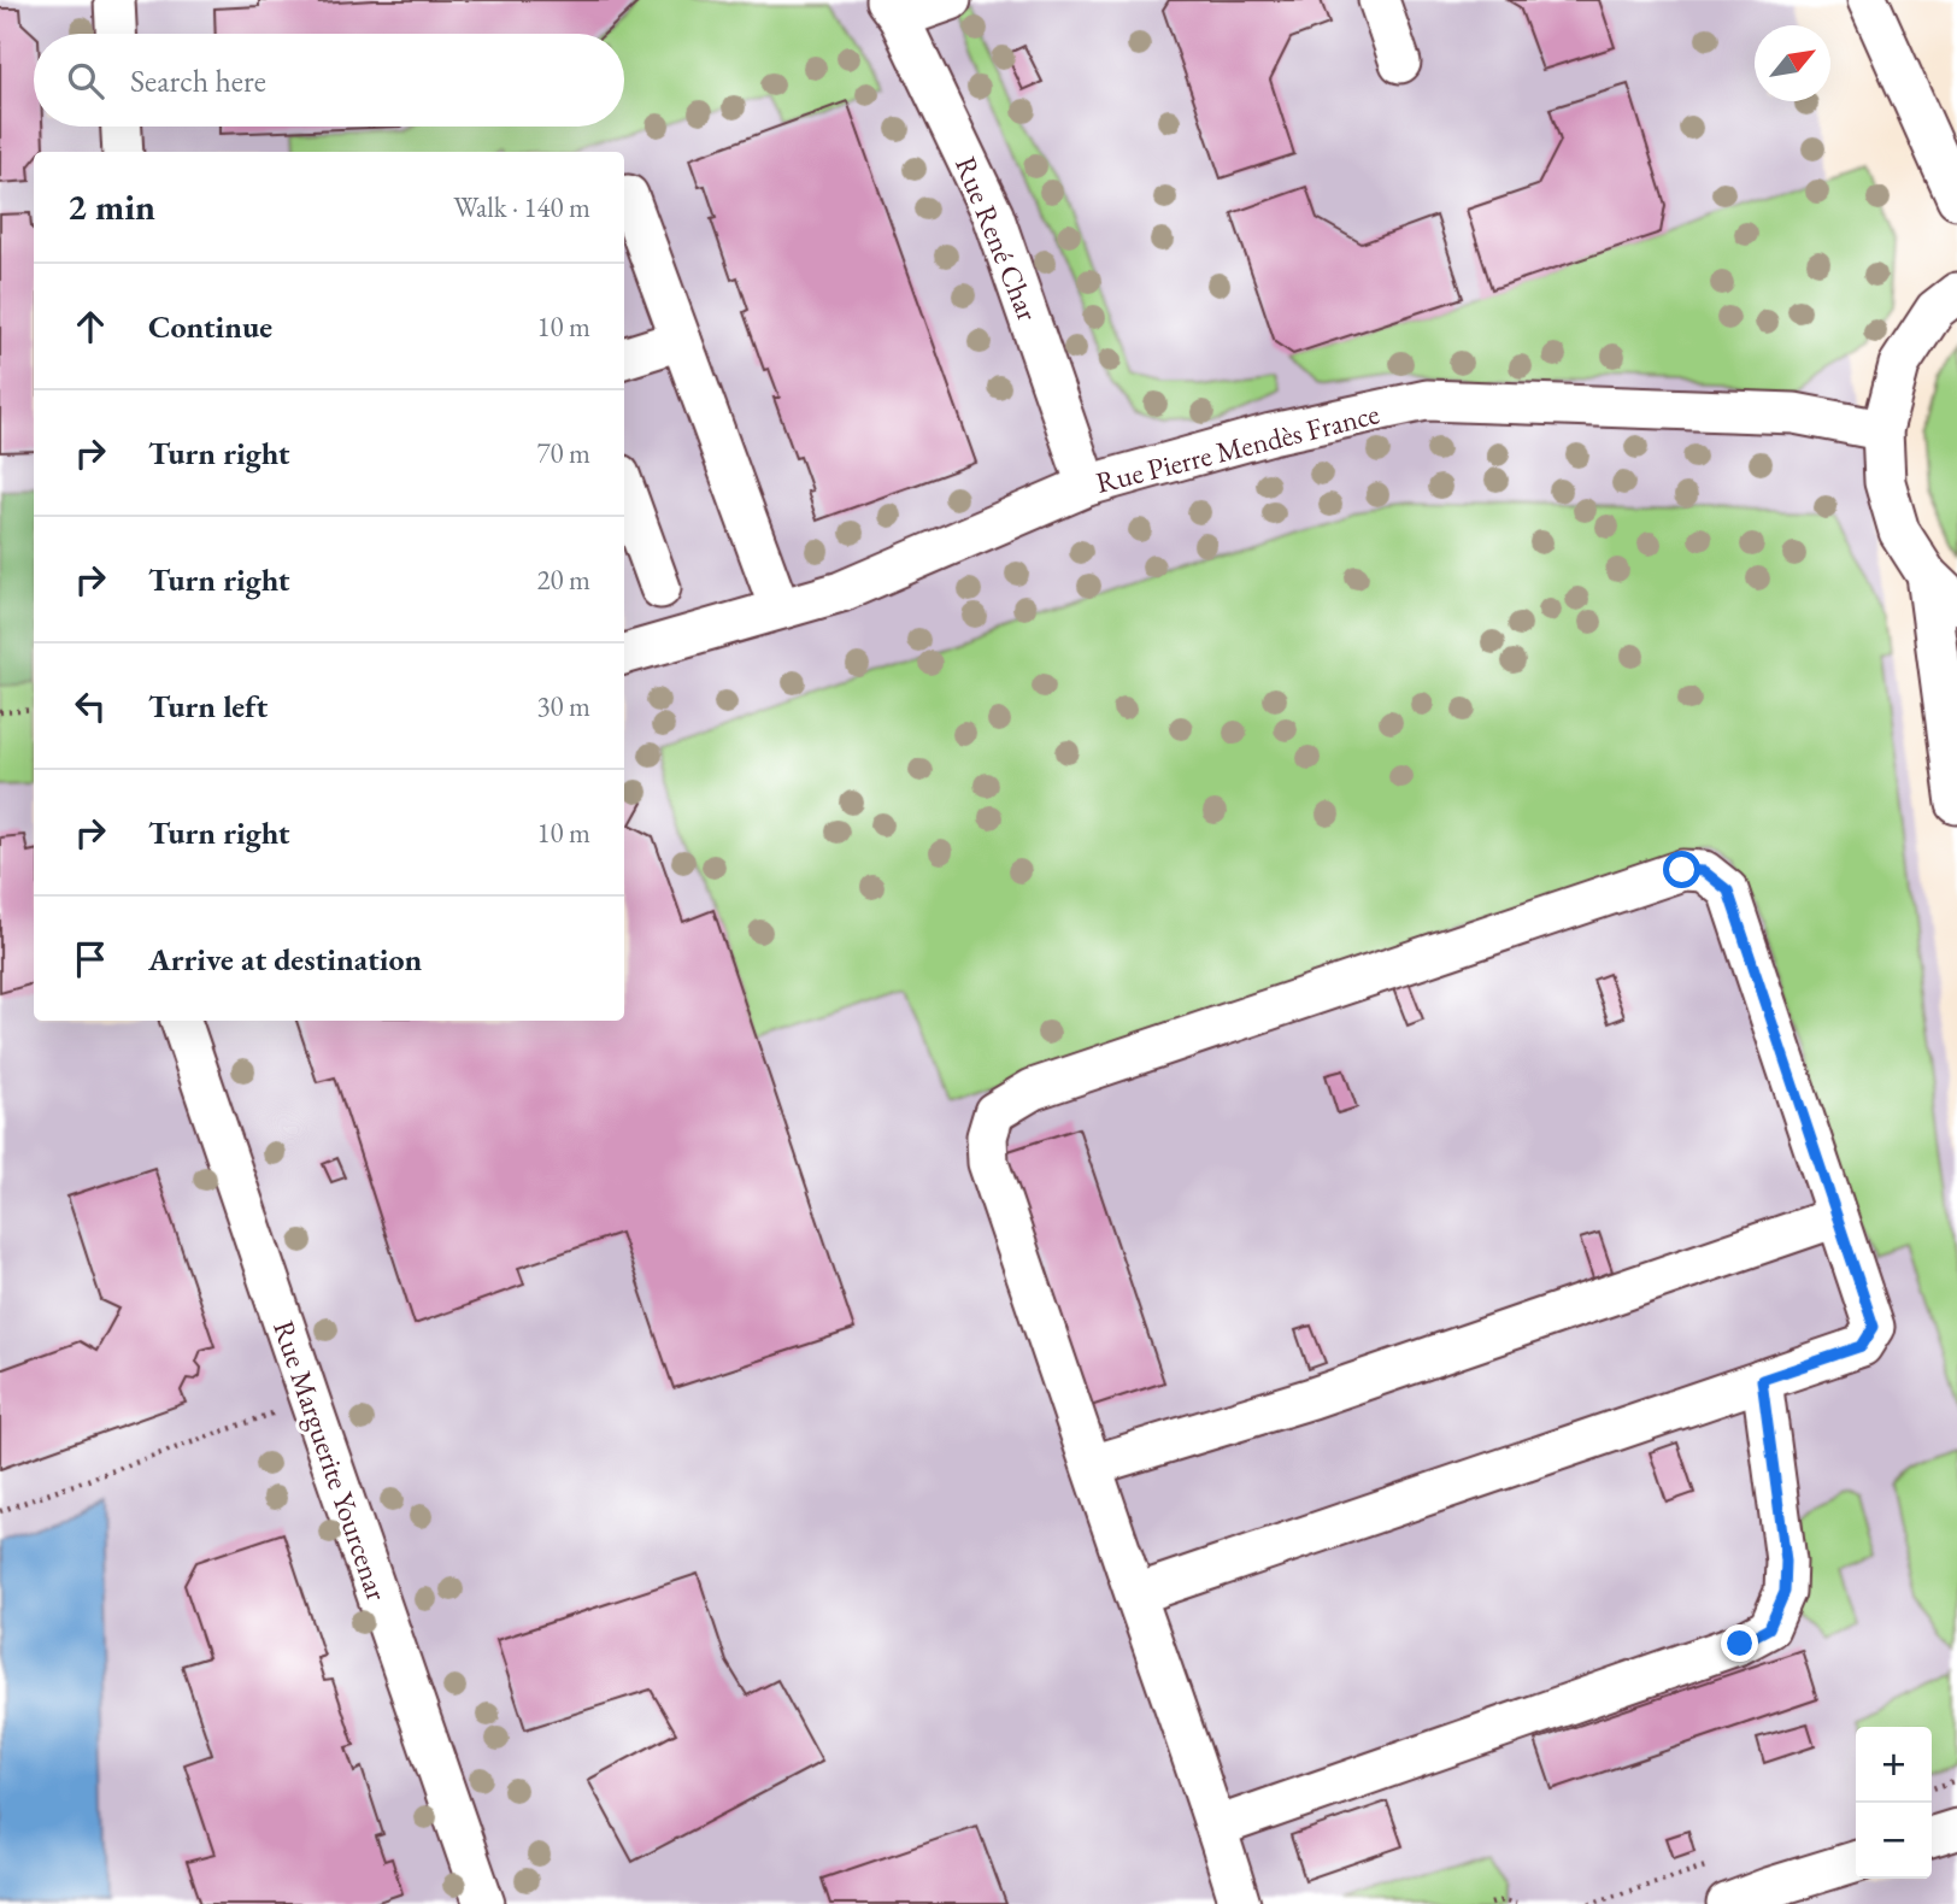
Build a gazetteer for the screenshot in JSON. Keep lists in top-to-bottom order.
{
  "streets": {
    "street": ["Rue René Char", "Rue Pierre Mendès France", "Rue Marguerite Yourcenar"]
  },
  "crossings": [
    ["Rue René Char", "Rue Pierre Mendès France"]
  ],
  "north": "top right",
  "page": {
    "search": "Search here",
    "heading": ["2 min", "Walk · 140 m"],
    "list": [
      ["Continue", "10 m"],
      ["Turn right", "70 m"],
      ["Turn right", "20 m"],
      ["Turn left", "30 m"],
      ["Turn right", "10 m"],
      "Arrive at destination"
    ],
    "map_buttons": ["+", "−"]
  }
}
